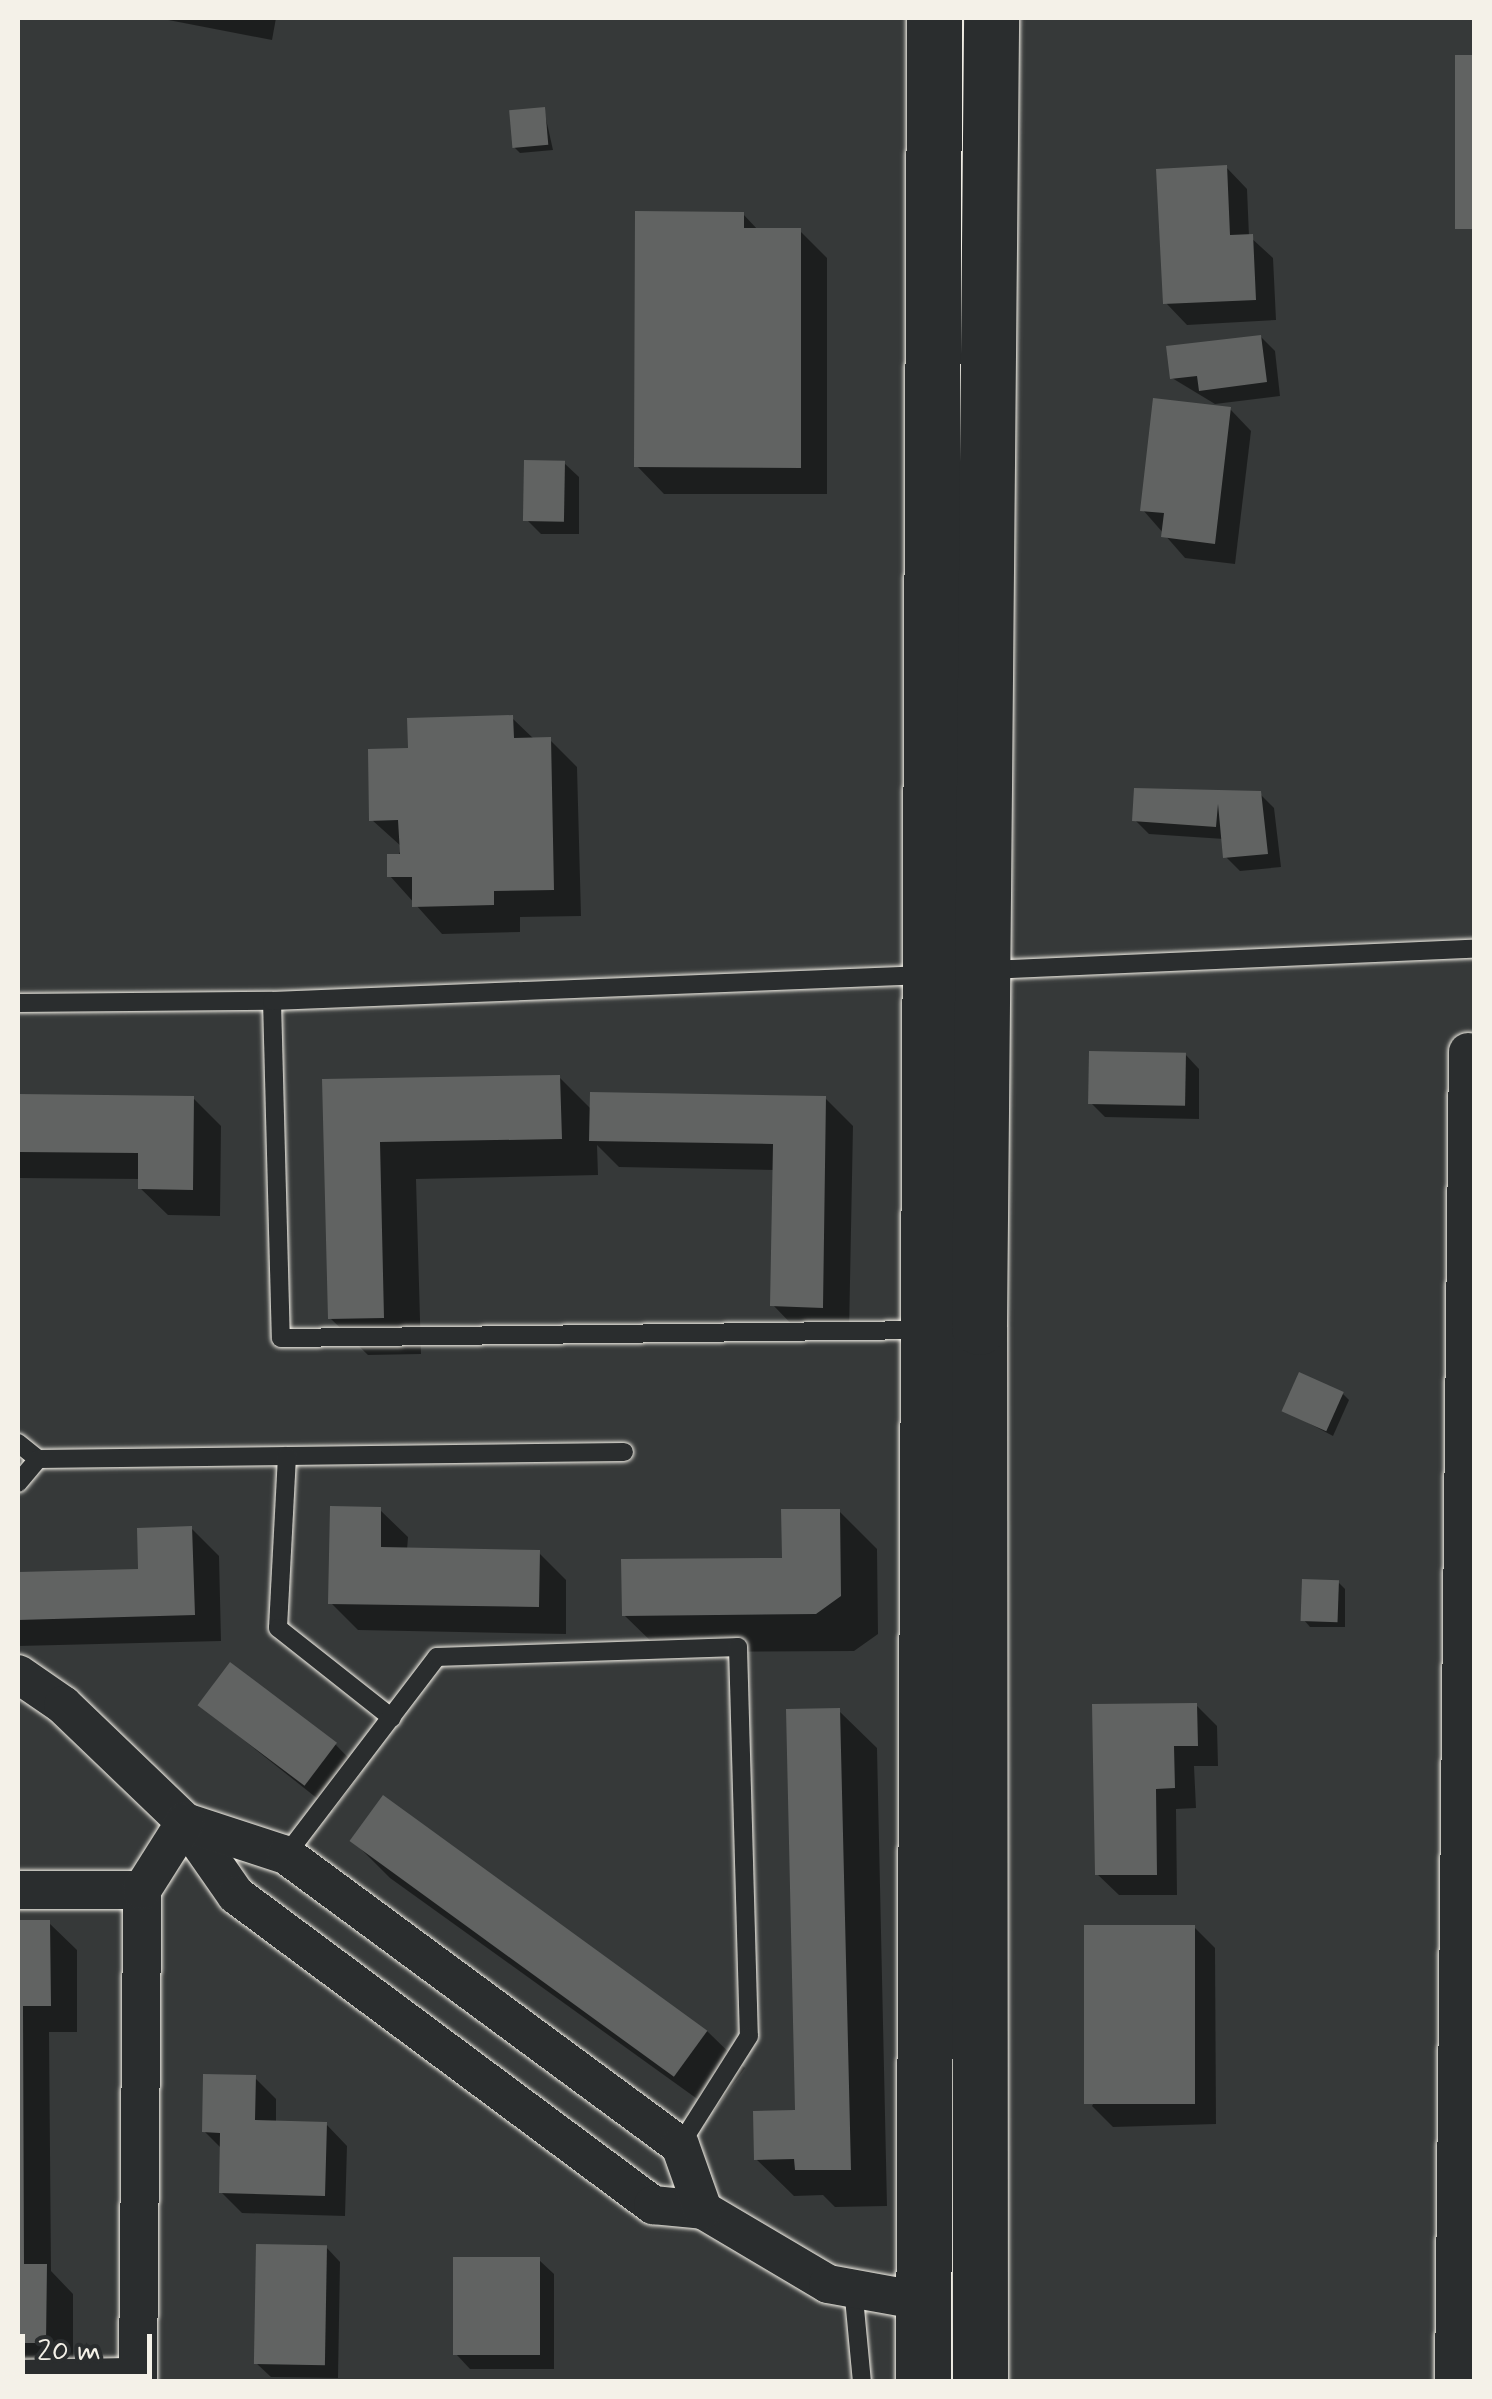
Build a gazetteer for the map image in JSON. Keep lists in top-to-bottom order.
{
  "scale_bar": "20 m"
}
